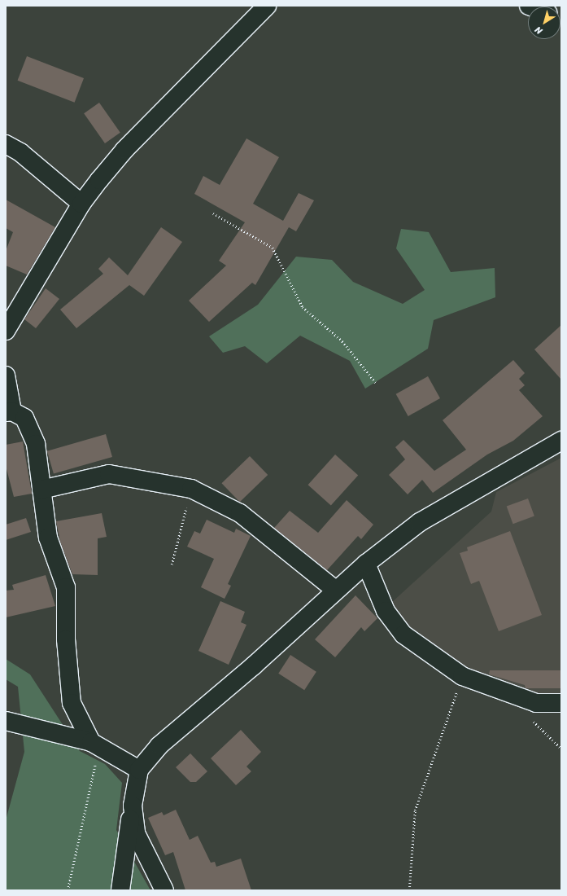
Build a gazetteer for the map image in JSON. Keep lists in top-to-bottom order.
{
  "north": "bottom left"
}
